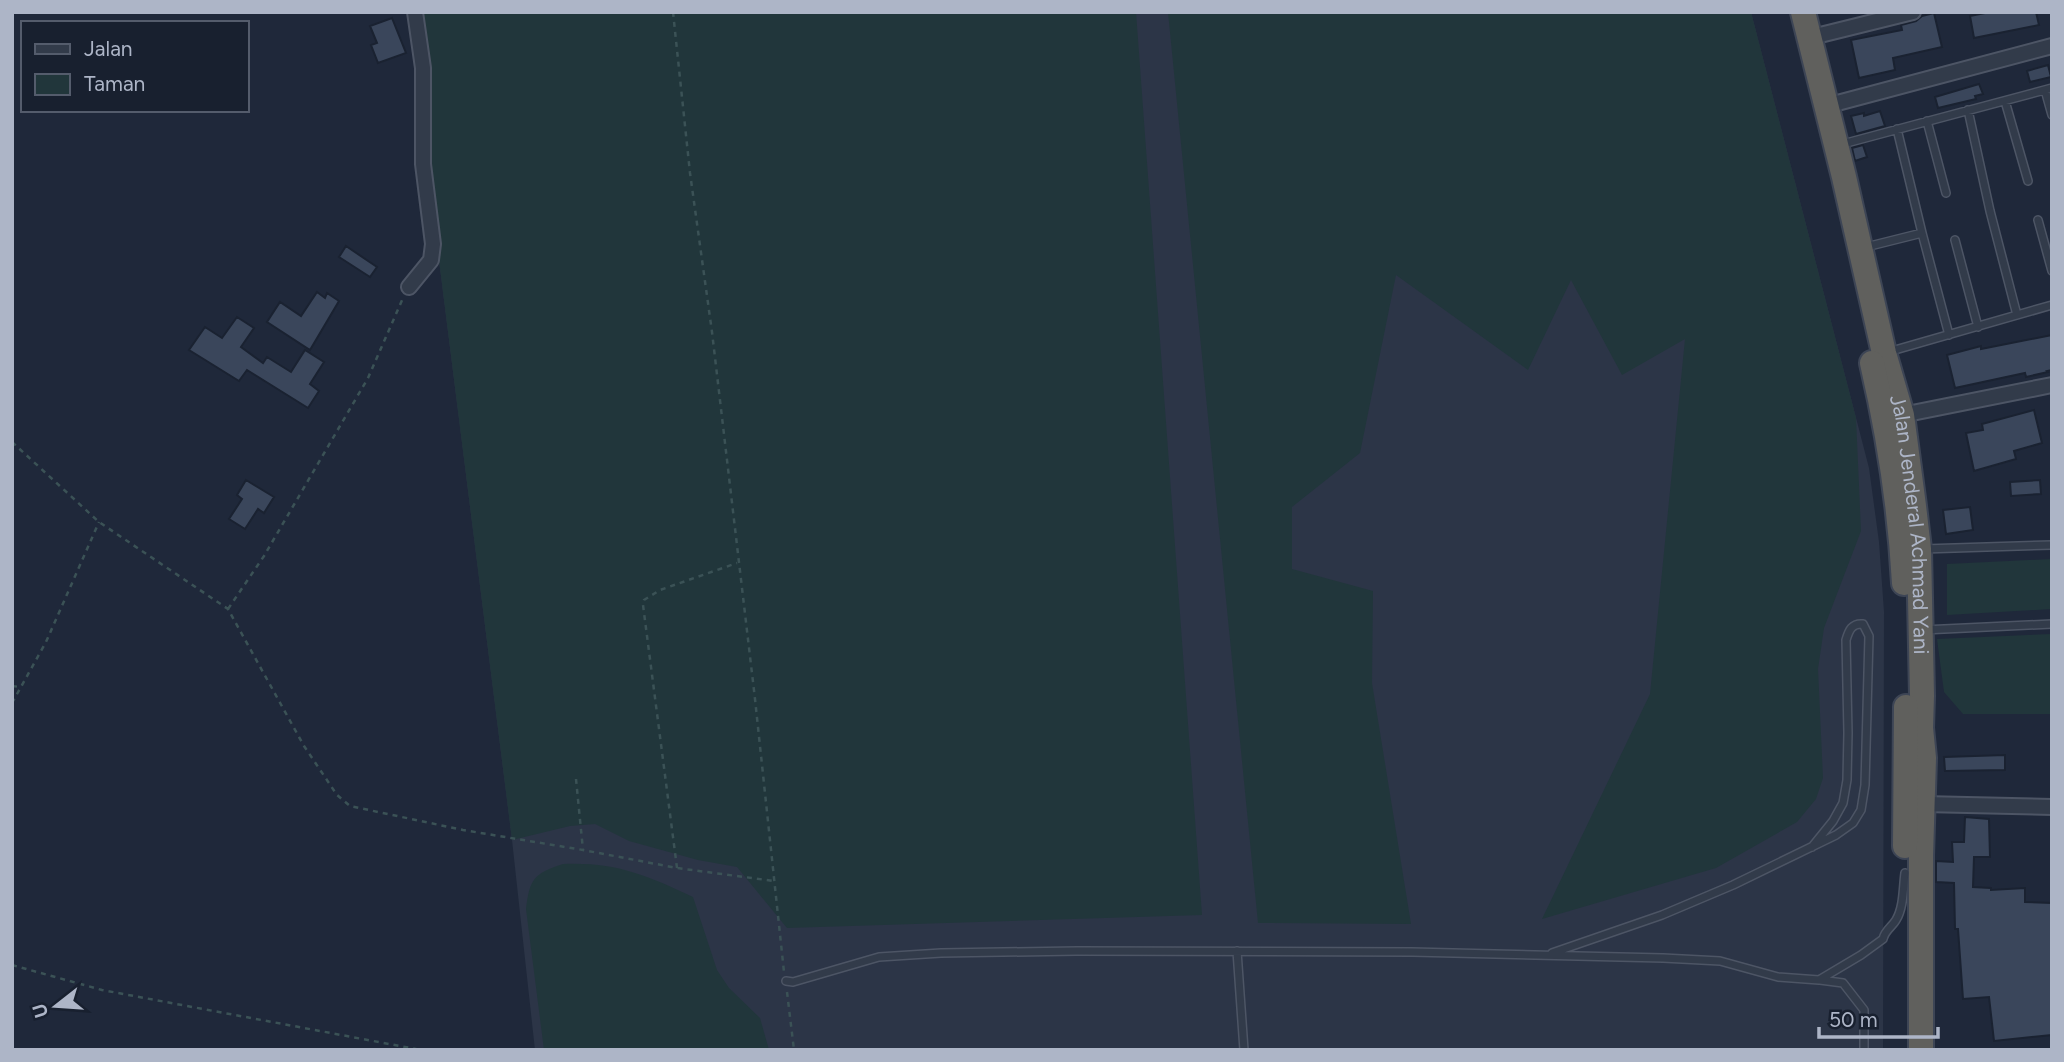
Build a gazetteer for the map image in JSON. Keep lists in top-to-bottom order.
{
  "streets": {
    "highway": ["Jalan Jenderal Achmad Yani"]
  },
  "legend": ["Jalan", "Taman"],
  "scale_bar": "50 m",
  "north": "left"
}
